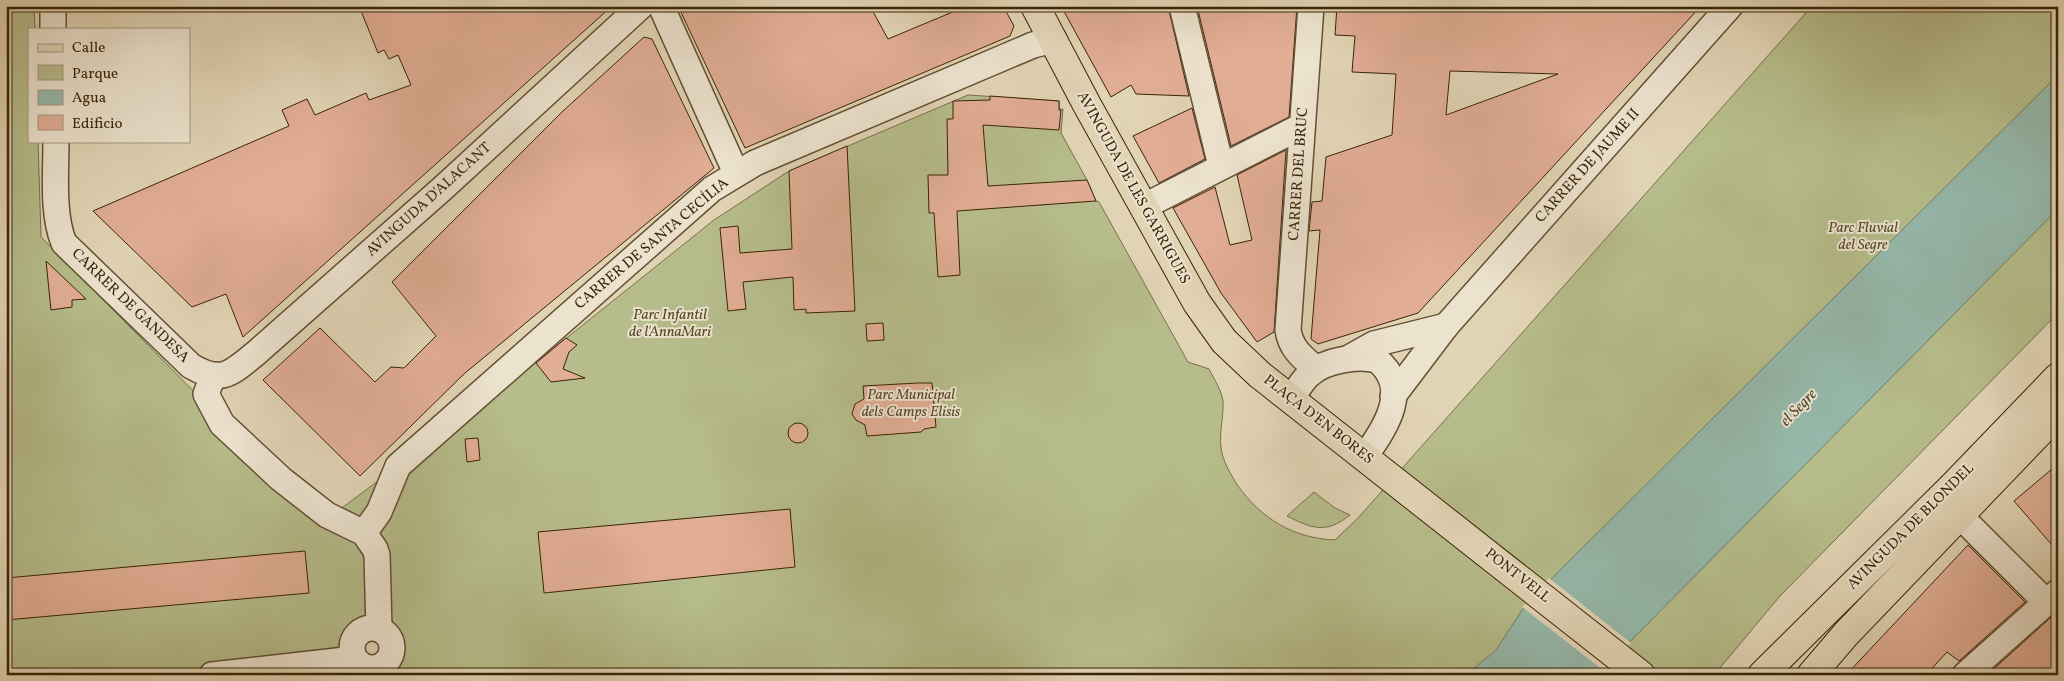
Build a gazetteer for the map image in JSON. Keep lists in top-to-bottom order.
{
  "streets": {
    "main road": [
      "AVINGUDA DE LES GARRIGUES",
      "PLAÇA D'EN BORES",
      "AVINGUDA DE BLONDEL",
      "PONT VELL"
    ],
    "street": [
      "CARRER DE JAUME II",
      "CARRER DEL BRUC",
      "AVINGUDA D'ALACANT",
      "CARRER DE SANTA CECÍLIA",
      "CARRER DE GANDESA"
    ]
  },
  "crossings": [
    ["CARRER DE JAUME II", "CARRER DEL BRUC"],
    ["CARRER DE JAUME II", "PLAÇA D'EN BORES"],
    ["AVINGUDA DE LES GARRIGUES", "CARRER DE SANTA CECÍLIA"],
    ["AVINGUDA DE LES GARRIGUES", "PLAÇA D'EN BORES"],
    ["AVINGUDA D'ALACANT", "CARRER DE GANDESA"],
    ["PLAÇA D'EN BORES", "PONT VELL"]
  ],
  "water": ["el Segre"],
  "parks": ["Parc Fluvial del Segre", "Parc Infantil de l'AnnaMari", "Parc Municipal dels Camps Elisis"],
  "legend": [
    "Calle",
    "Parque",
    "Agua",
    "Edificio"
  ]
}
